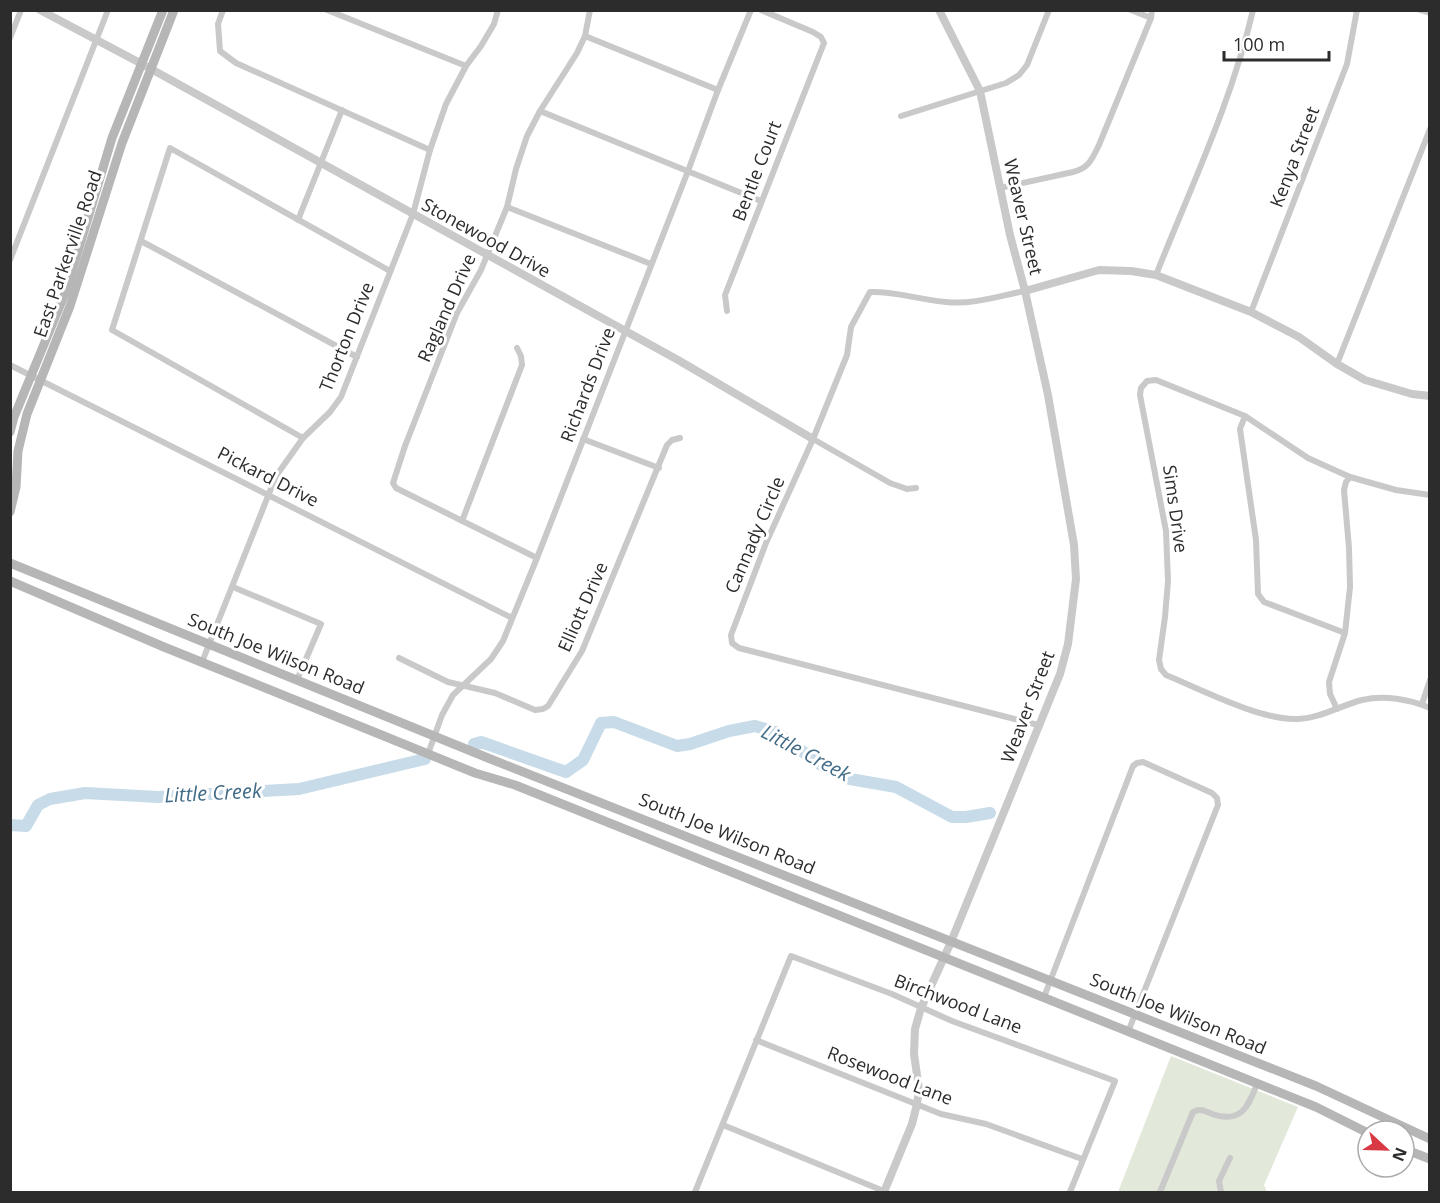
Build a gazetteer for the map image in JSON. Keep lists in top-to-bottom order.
{
  "streets": {
    "main road": ["East Parkerville Road", "South Joe Wilson Road"],
    "street": [
      "Kenya Street",
      "Bentle Court",
      "Weaver Street",
      "Stonewood Drive",
      "Ragland Drive",
      "Thorton Drive",
      "Richards Drive",
      "Pickard Drive",
      "Sims Drive",
      "Cannady Circle",
      "Elliott Drive",
      "Birchwood Lane",
      "Rosewood Lane"
    ]
  },
  "crossings": [
    ["Weaver Street", "Cannady Circle"],
    ["Weaver Street", "South Joe Wilson Road"],
    ["Weaver Street", "Birchwood Lane"],
    ["Weaver Street", "Rosewood Lane"],
    ["Stonewood Drive", "East Parkerville Road"],
    ["Stonewood Drive", "Ragland Drive"],
    ["Stonewood Drive", "Thorton Drive"],
    ["Stonewood Drive", "Richards Drive"],
    ["Stonewood Drive", "Cannady Circle"],
    ["East Parkerville Road", "Pickard Drive"],
    ["Thorton Drive", "Pickard Drive"],
    ["Thorton Drive", "South Joe Wilson Road"],
    ["Richards Drive", "Pickard Drive"],
    ["Richards Drive", "Elliott Drive"],
    ["Richards Drive", "South Joe Wilson Road"],
    ["Birchwood Lane", "Rosewood Lane"]
  ],
  "water": ["Little Creek"],
  "scale_bar": "100 m",
  "north": "right"
}
